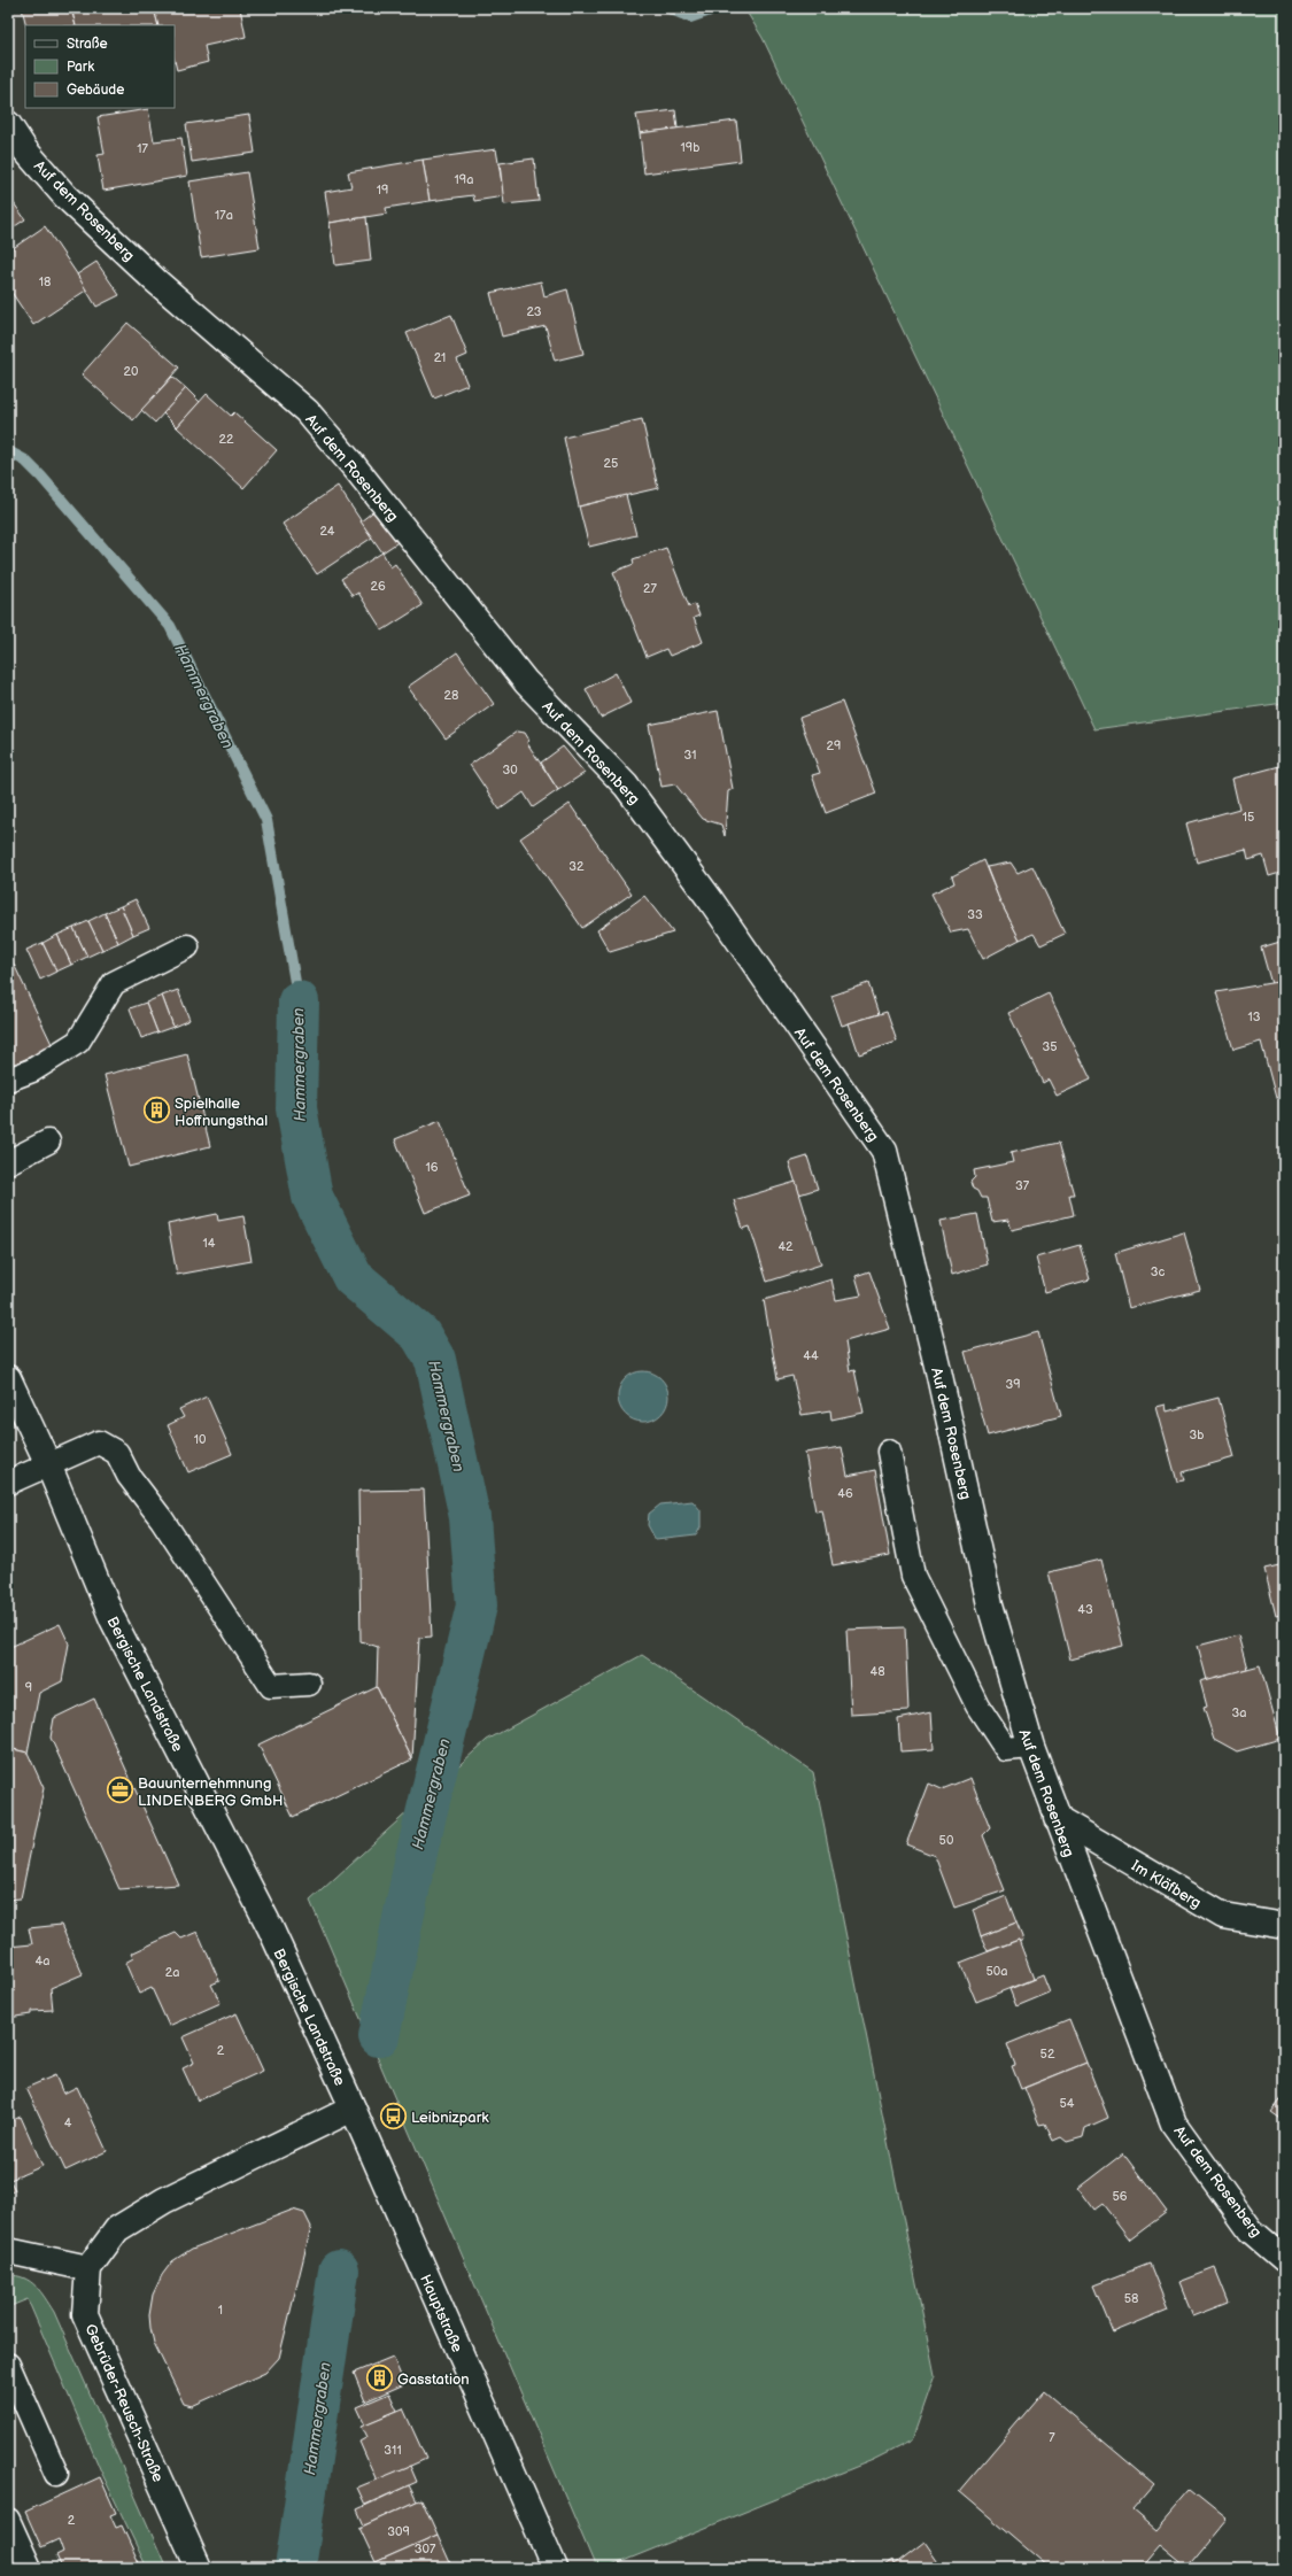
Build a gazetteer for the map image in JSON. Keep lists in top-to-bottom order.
{
  "streets": {
    "street": [
      "Auf dem Rosenberg",
      "Bergische Landstraße",
      "Im Kläfberg",
      "Hauptstraße",
      "Gebrüder-Reusch-Straße"
    ]
  },
  "crossings": [
    ["Auf dem Rosenberg", "Im Kläfberg"],
    ["Bergische Landstraße", "Hauptstraße"]
  ],
  "water": ["Hammergraben"],
  "places": {
    "building": ["Spielhalle Hoffnungsthal", "Gasstation"],
    "office": ["Bauunternehmnung LINDENBERG GmbH"],
    "bus stop": ["Leibnizpark"]
  },
  "house_numbers": [
    "19b",
    "17",
    "19a",
    "19",
    "17a",
    "18",
    "23",
    "21",
    "20",
    "22",
    "25",
    "24",
    "26",
    "27",
    "28",
    "29",
    "31",
    "30",
    "15",
    "32",
    "33",
    "13",
    "35",
    "16",
    "37",
    "14",
    "42",
    "3c",
    "44",
    "39",
    "3b",
    "10",
    "46",
    "43",
    "48",
    "9",
    "3a",
    "50",
    "4a",
    "50a",
    "2a",
    "2",
    "52",
    "54",
    "4",
    "56",
    "58",
    "1",
    "7",
    "311",
    "2",
    "309",
    "307"
  ],
  "legend": ["Straße", "Park", "Gebäude"]
}
